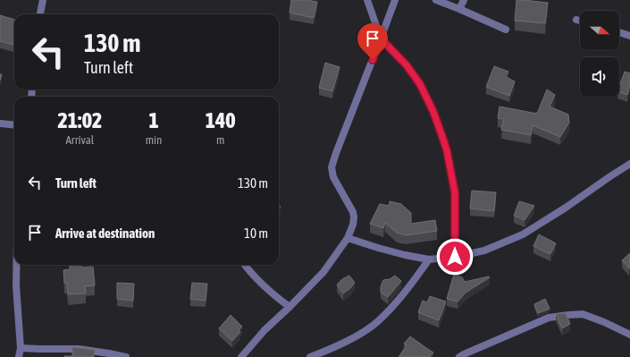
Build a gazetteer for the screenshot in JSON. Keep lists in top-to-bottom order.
{
  "north": "right",
  "page": {
    "turn": ["130 m", "Turn left"],
    "eta": [
      "21:02",
      "Arrival",
      "1",
      "min",
      "140",
      "m"
    ],
    "list": [
      {
        "name": "Turn left",
        "value": "130 m"
      },
      {
        "name": "Arrive at destination",
        "value": "10 m"
      }
    ]
  }
}
